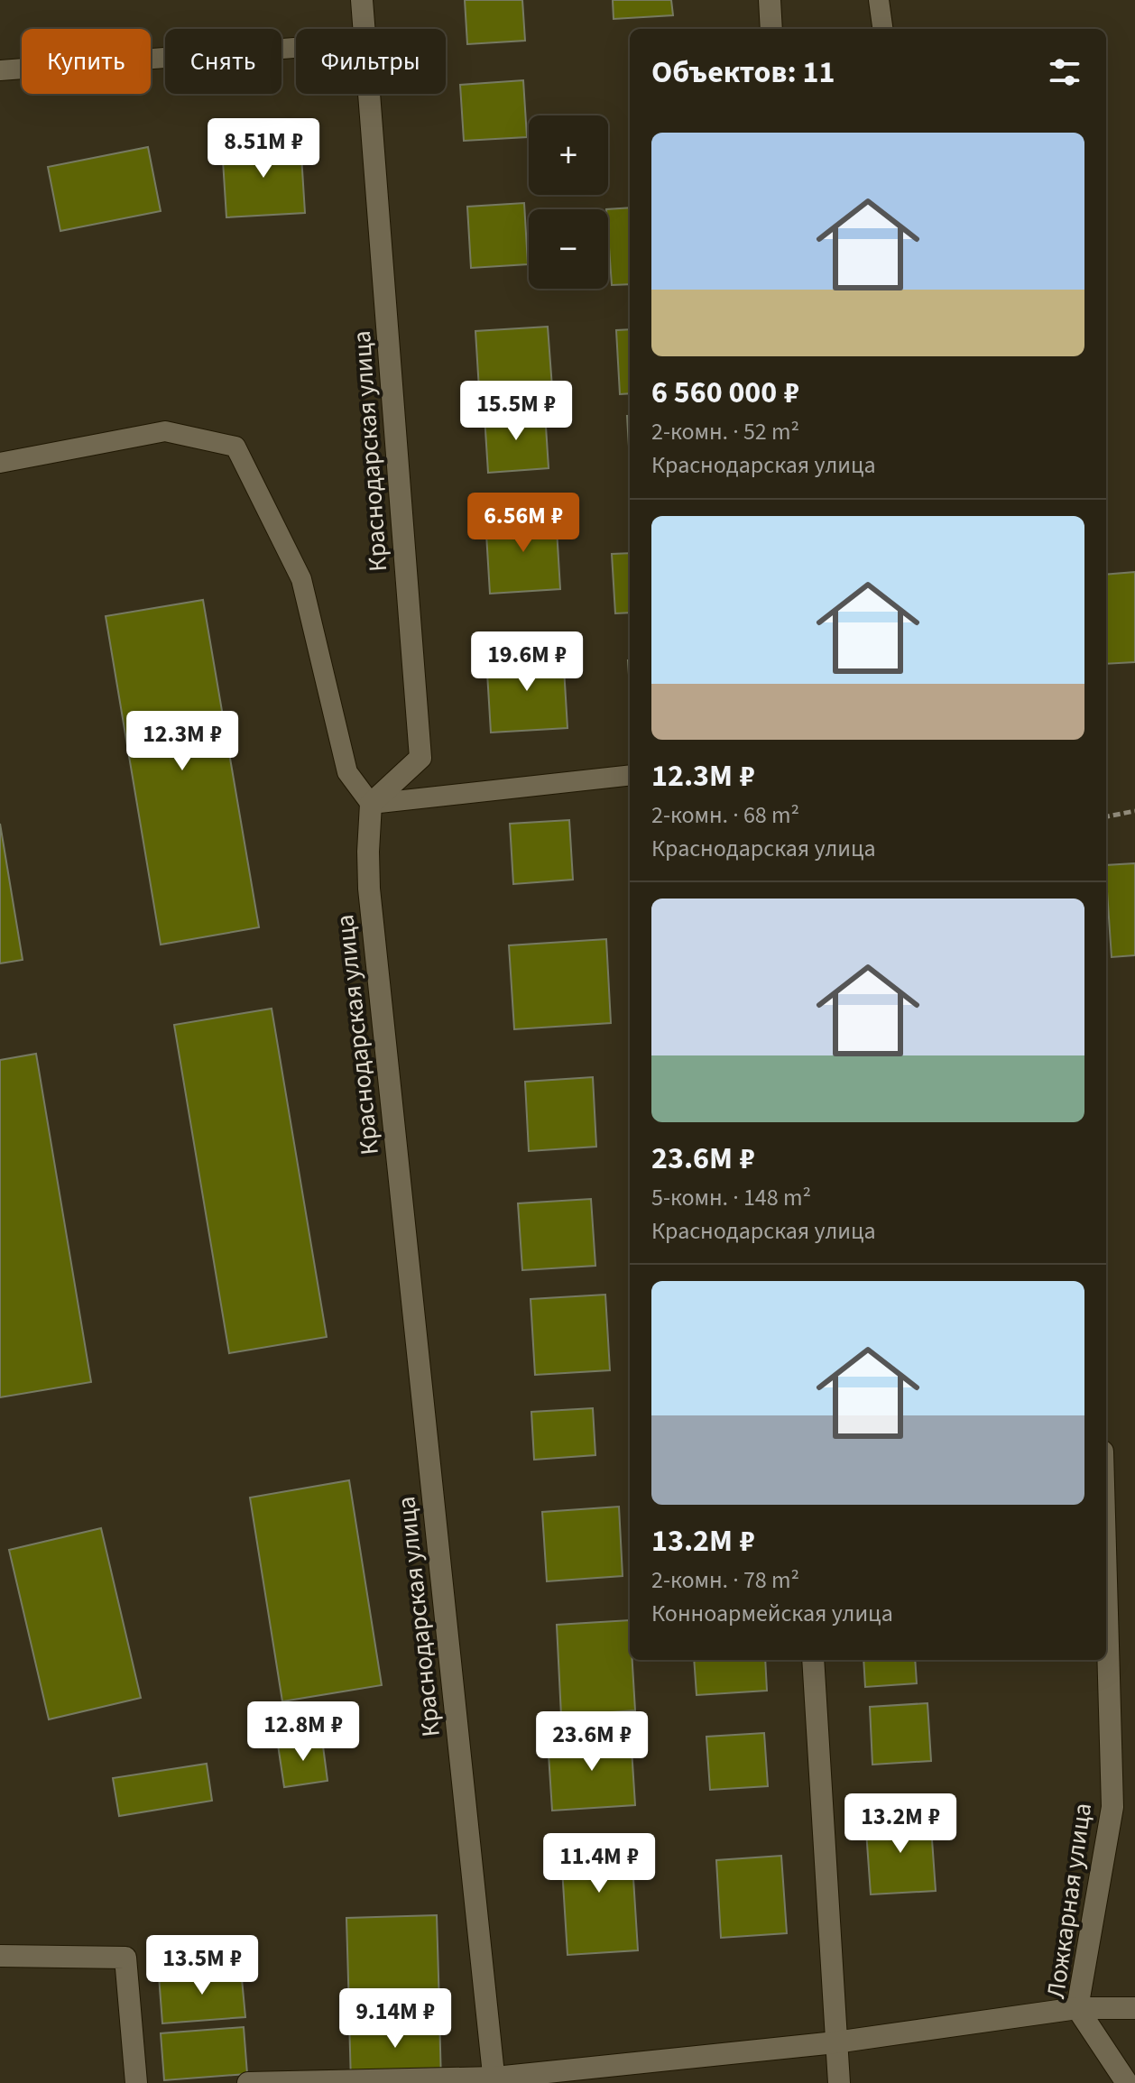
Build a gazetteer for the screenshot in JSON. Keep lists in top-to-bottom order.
{
  "streets": {
    "street": ["Краснодарская улица", "Ложкарная улица"]
  },
  "page": {
    "chip": ["Купить", "Снять", "Фильтры"],
    "heading": "Объектов: 11",
    "map_buttons": ["+", "−"],
    "list": [
      {
        "name": "6 560 000 ₽",
        "note": "2-комн. · 52 m² · Краснодарская улица"
      },
      {
        "name": "12.3M ₽",
        "note": "2-комн. · 68 m² · Краснодарская улица"
      },
      {
        "name": "23.6M ₽",
        "note": "5-комн. · 148 m² · Краснодарская улица"
      },
      {
        "name": "13.2M ₽",
        "note": "2-комн. · 78 m² · Конноармейская улица"
      }
    ],
    "price": [
      "8.51M ₽",
      "15.5M ₽",
      "6.56M ₽",
      "19.6M ₽",
      "12.3M ₽",
      "12.8M ₽",
      "23.6M ₽",
      "13.2M ₽",
      "11.4M ₽",
      "13.5M ₽",
      "9.14M ₽"
    ]
  }
}
